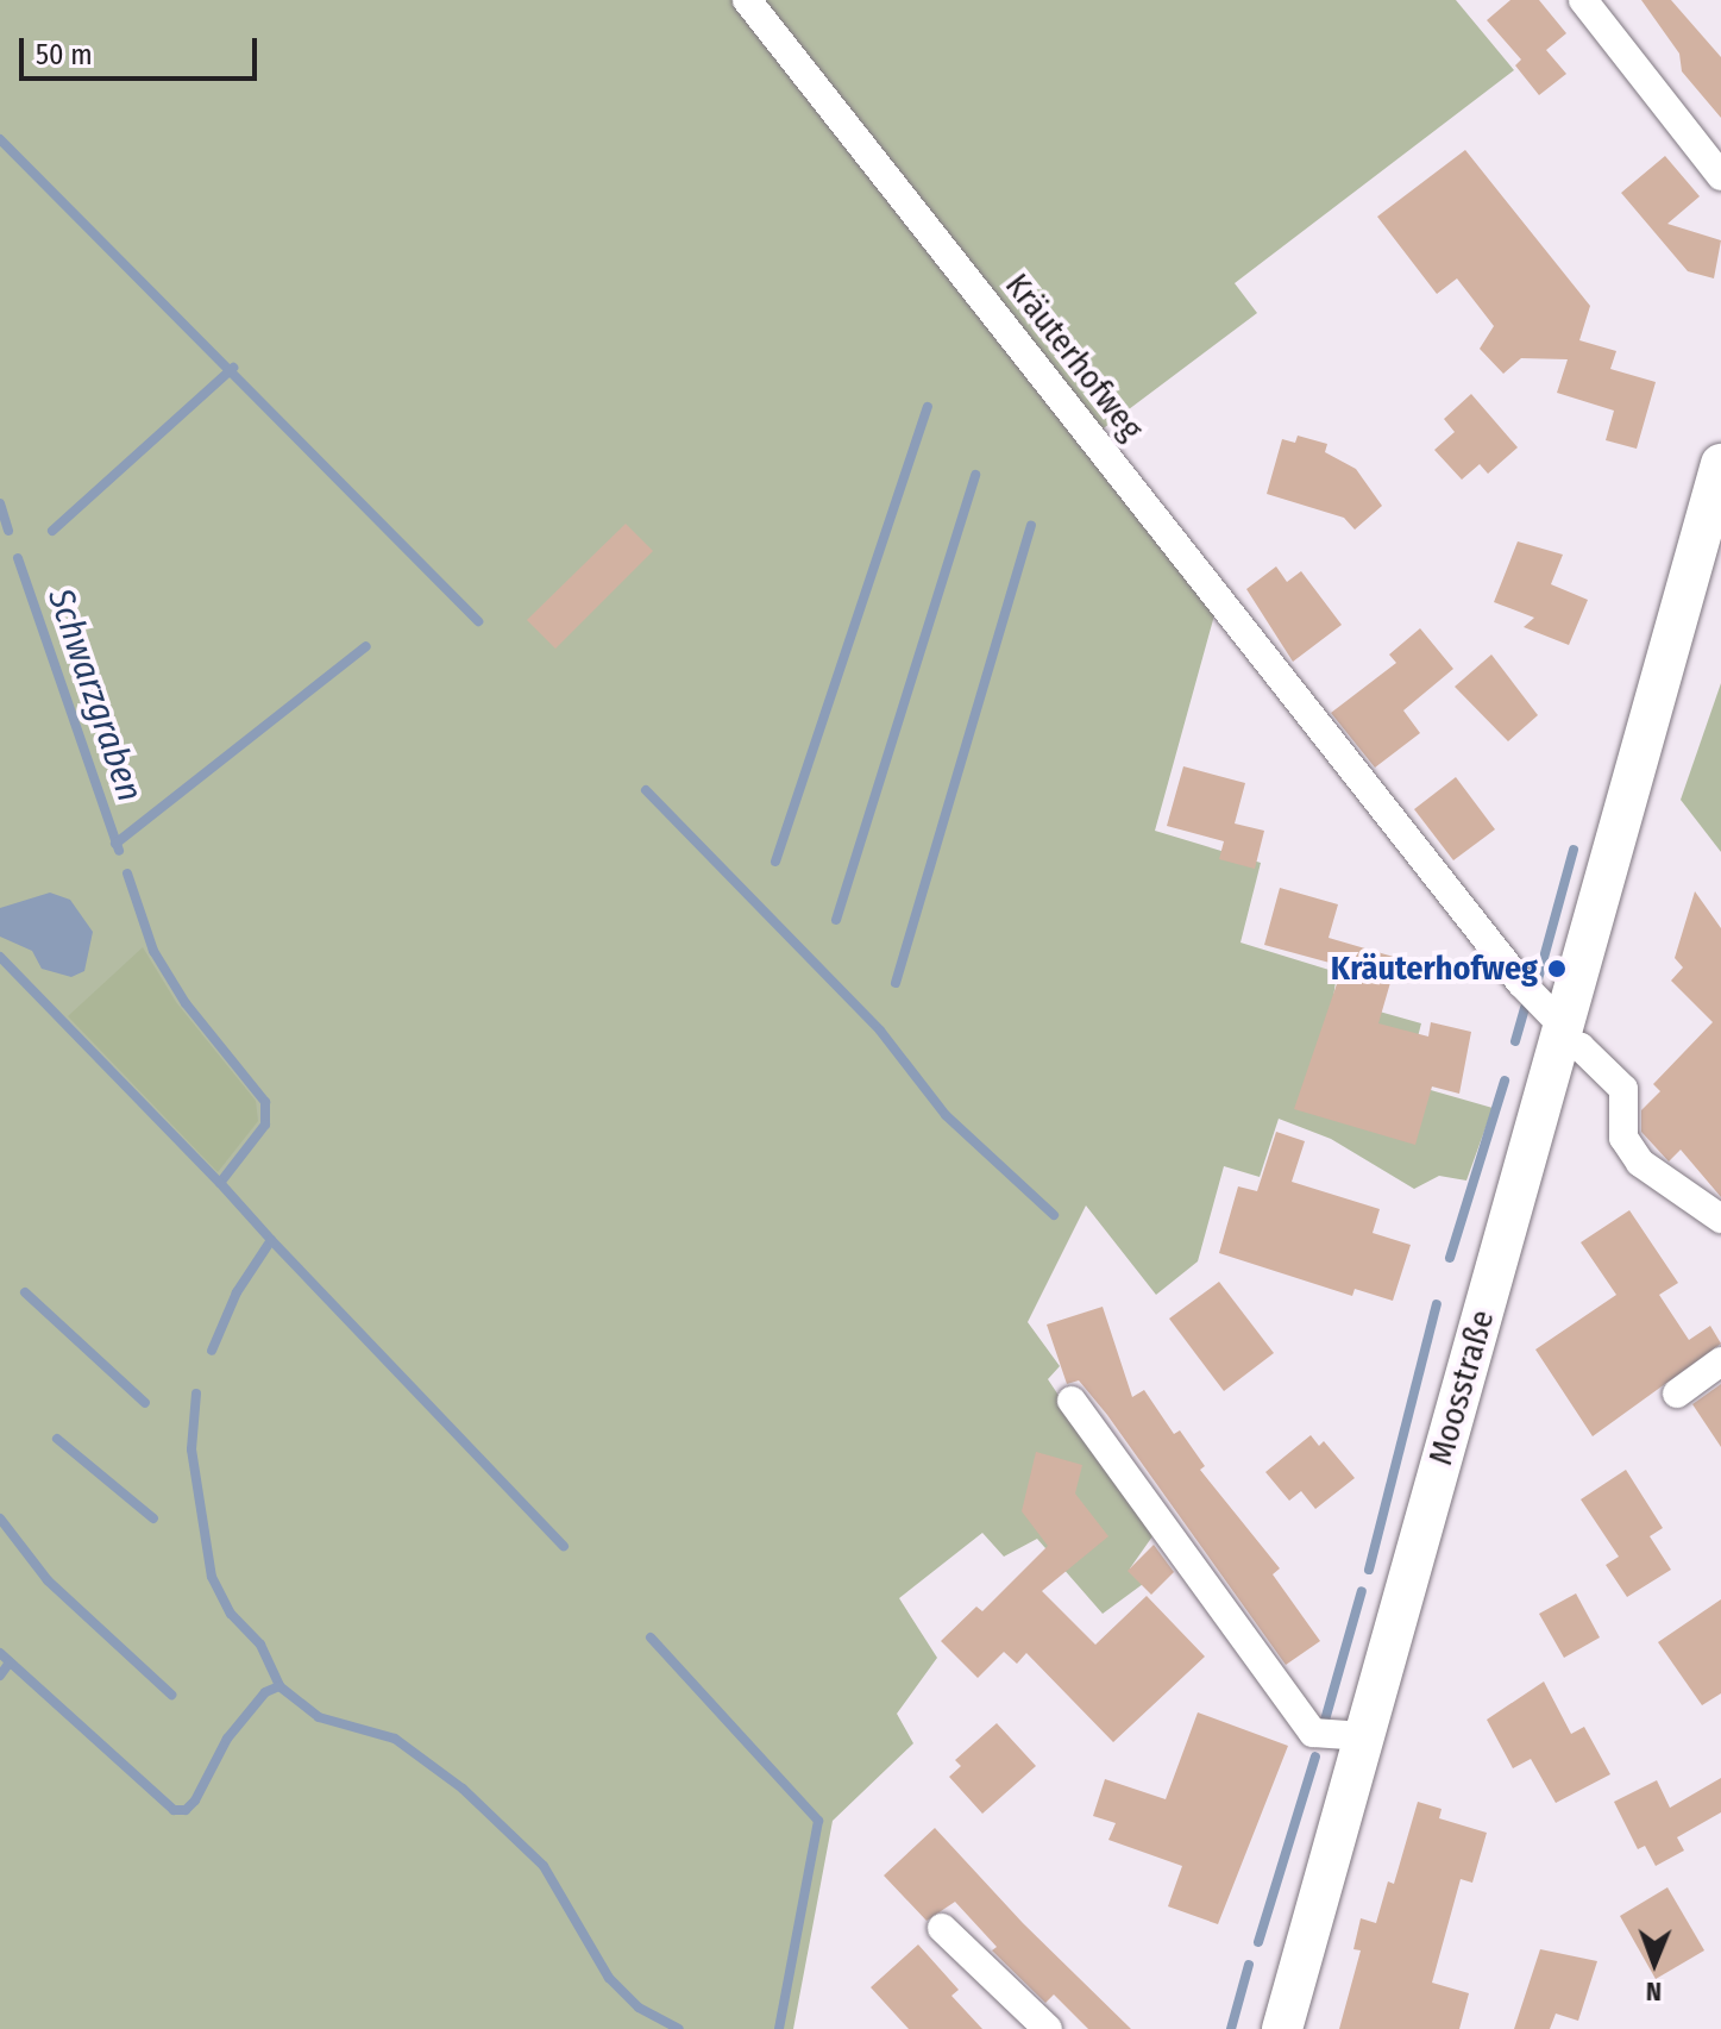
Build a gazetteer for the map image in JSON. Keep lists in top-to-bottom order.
{
  "streets": {
    "street": ["Kräuterhofweg", "Moosstraße"]
  },
  "crossings": [
    ["Kräuterhofweg", "Moosstraße"]
  ],
  "water": ["Schwarzgraben"],
  "places": ["Kräuterhofweg"],
  "scale_bar": "50 m",
  "north": "bottom"
}
